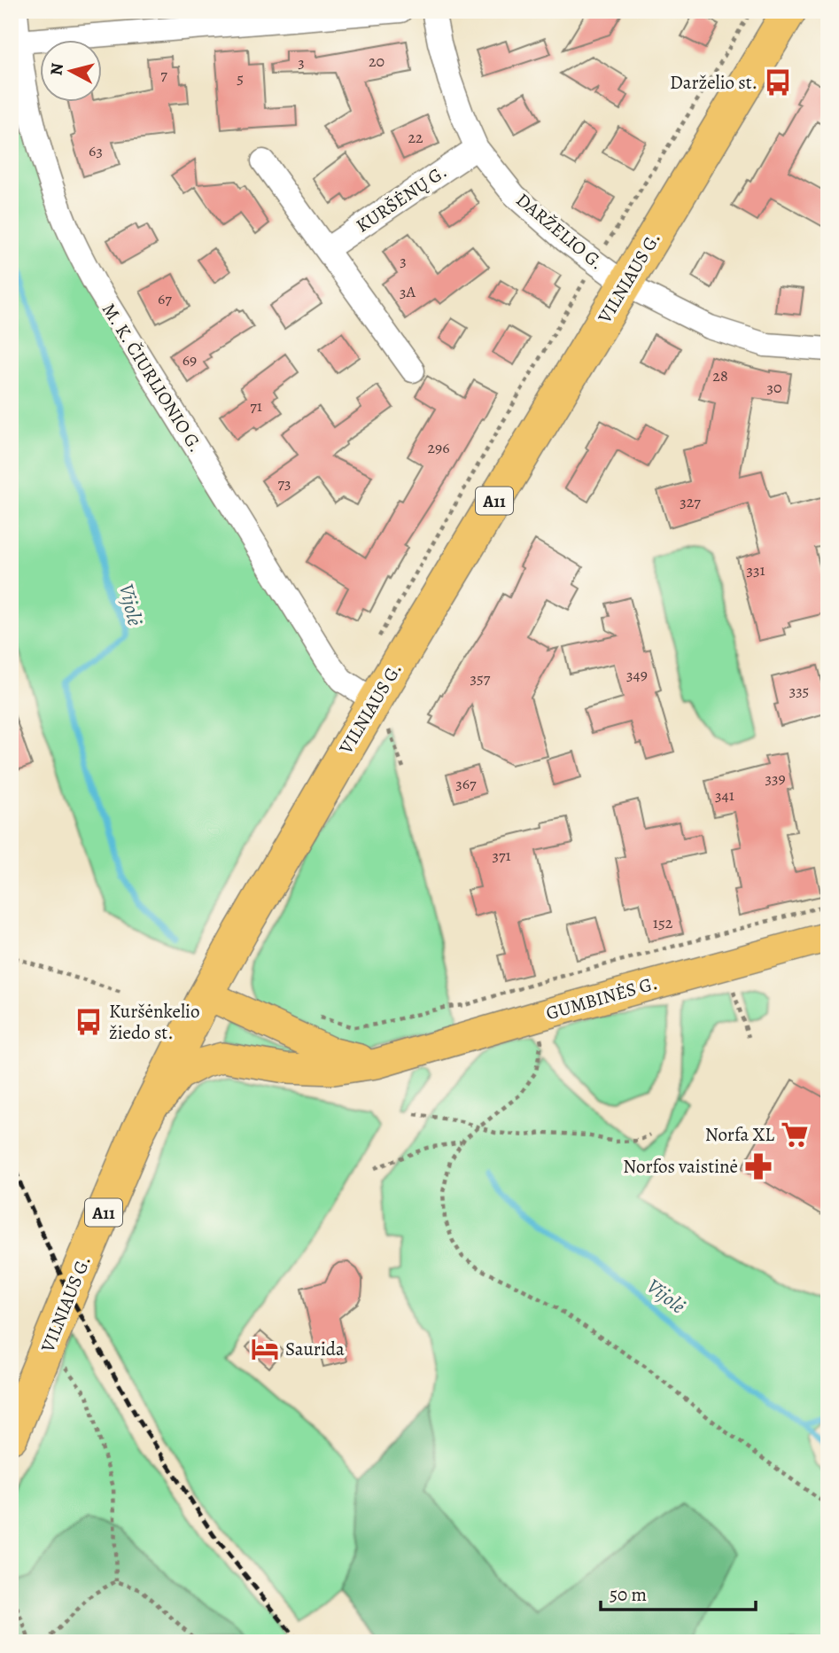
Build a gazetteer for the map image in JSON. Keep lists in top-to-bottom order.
{
  "streets": {
    "highway": ["VILNIAUS G.", "A11"],
    "main road": ["GUMBINĖS G."],
    "street": ["KURŠĖNŲ G.", "DARŽELIO G.", "M. K. ČIURLIONIO G."]
  },
  "crossings": [
    ["KURŠĖNŲ G.", "DARŽELIO G."],
    ["DARŽELIO G.", "VILNIAUS G."],
    ["VILNIAUS G.", "M. K. ČIURLIONIO G."],
    ["VILNIAUS G.", "GUMBINĖS G."]
  ],
  "water": ["Vijolė"],
  "places": {
    "bus stop": ["Darželio st.", "Kuršėnkelio žiedo st."],
    "supermarket": ["Norfa XL"],
    "pharmacy": ["Norfos vaistinė"],
    "hotel": ["Saurida"]
  },
  "house_numbers": [
    "20",
    "3",
    "7",
    "5",
    "22",
    "63",
    "3",
    "3A",
    "67",
    "69",
    "28",
    "30",
    "71",
    "296",
    "73",
    "327",
    "331",
    "349",
    "357",
    "335",
    "339",
    "367",
    "341",
    "371",
    "152"
  ],
  "scale_bar": "50 m",
  "north": "left"
}
